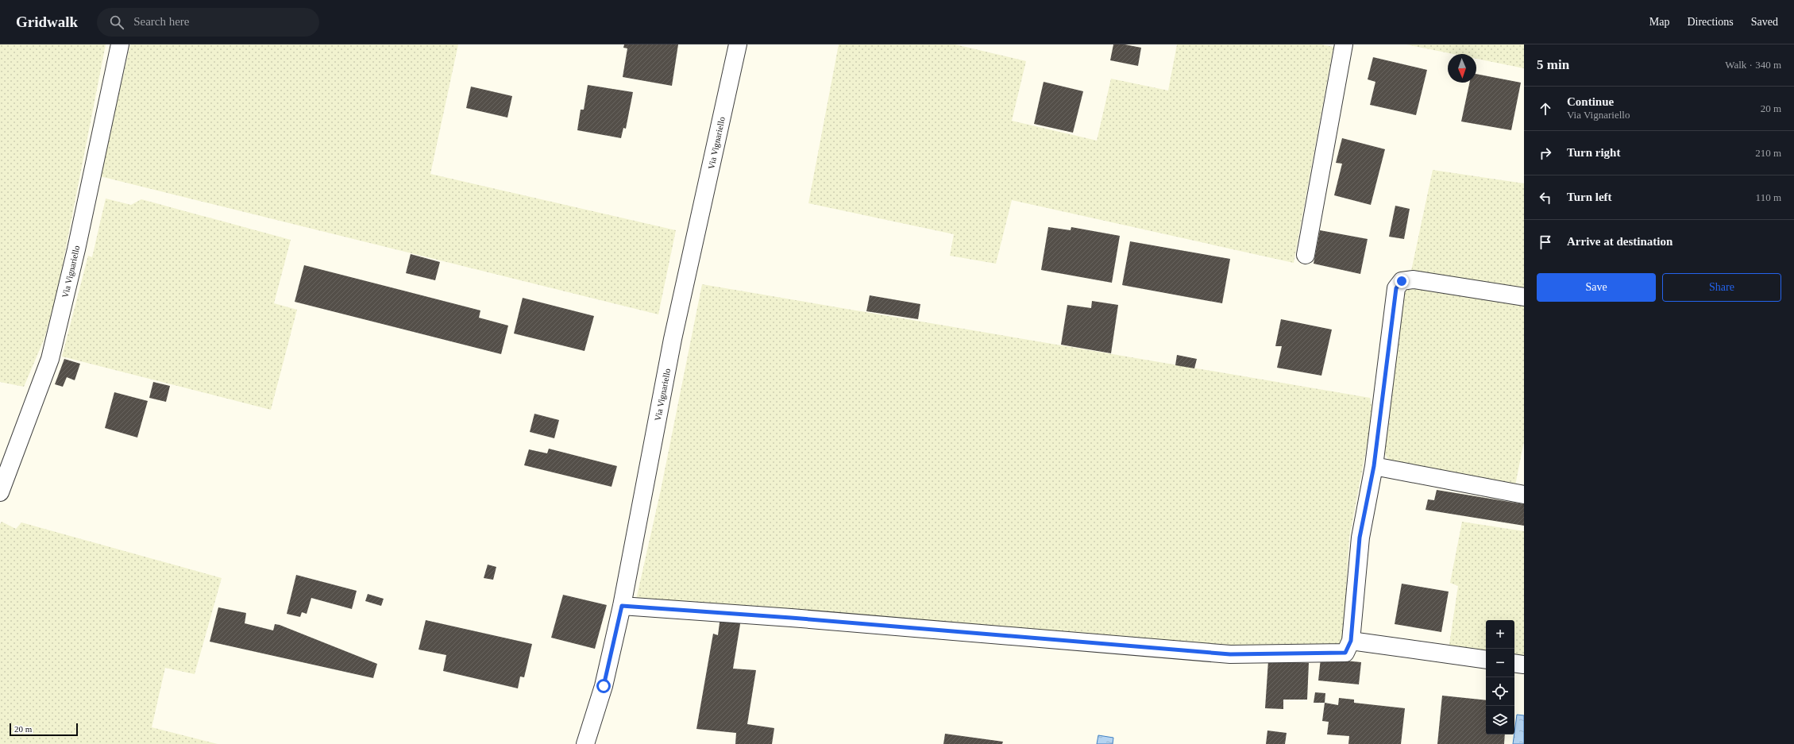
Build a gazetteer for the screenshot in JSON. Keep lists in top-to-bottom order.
{
  "streets": {
    "street": ["Via Vignariello"]
  },
  "scale_bar": "20 m",
  "north": "bottom",
  "page": {
    "header": "Gridwalk",
    "search": "Search here",
    "nav": ["Map", "Directions", "Saved"],
    "heading": ["5 min", "Walk · 340 m"],
    "list": [
      ["Continue", "Via Vignariello", "20 m"],
      ["Turn right", "210 m"],
      ["Turn left", "110 m"],
      "Arrive at destination"
    ],
    "buttons": ["Save", "Share"],
    "map_buttons": ["+", "−"],
    "scale": "20 m"
  }
}
